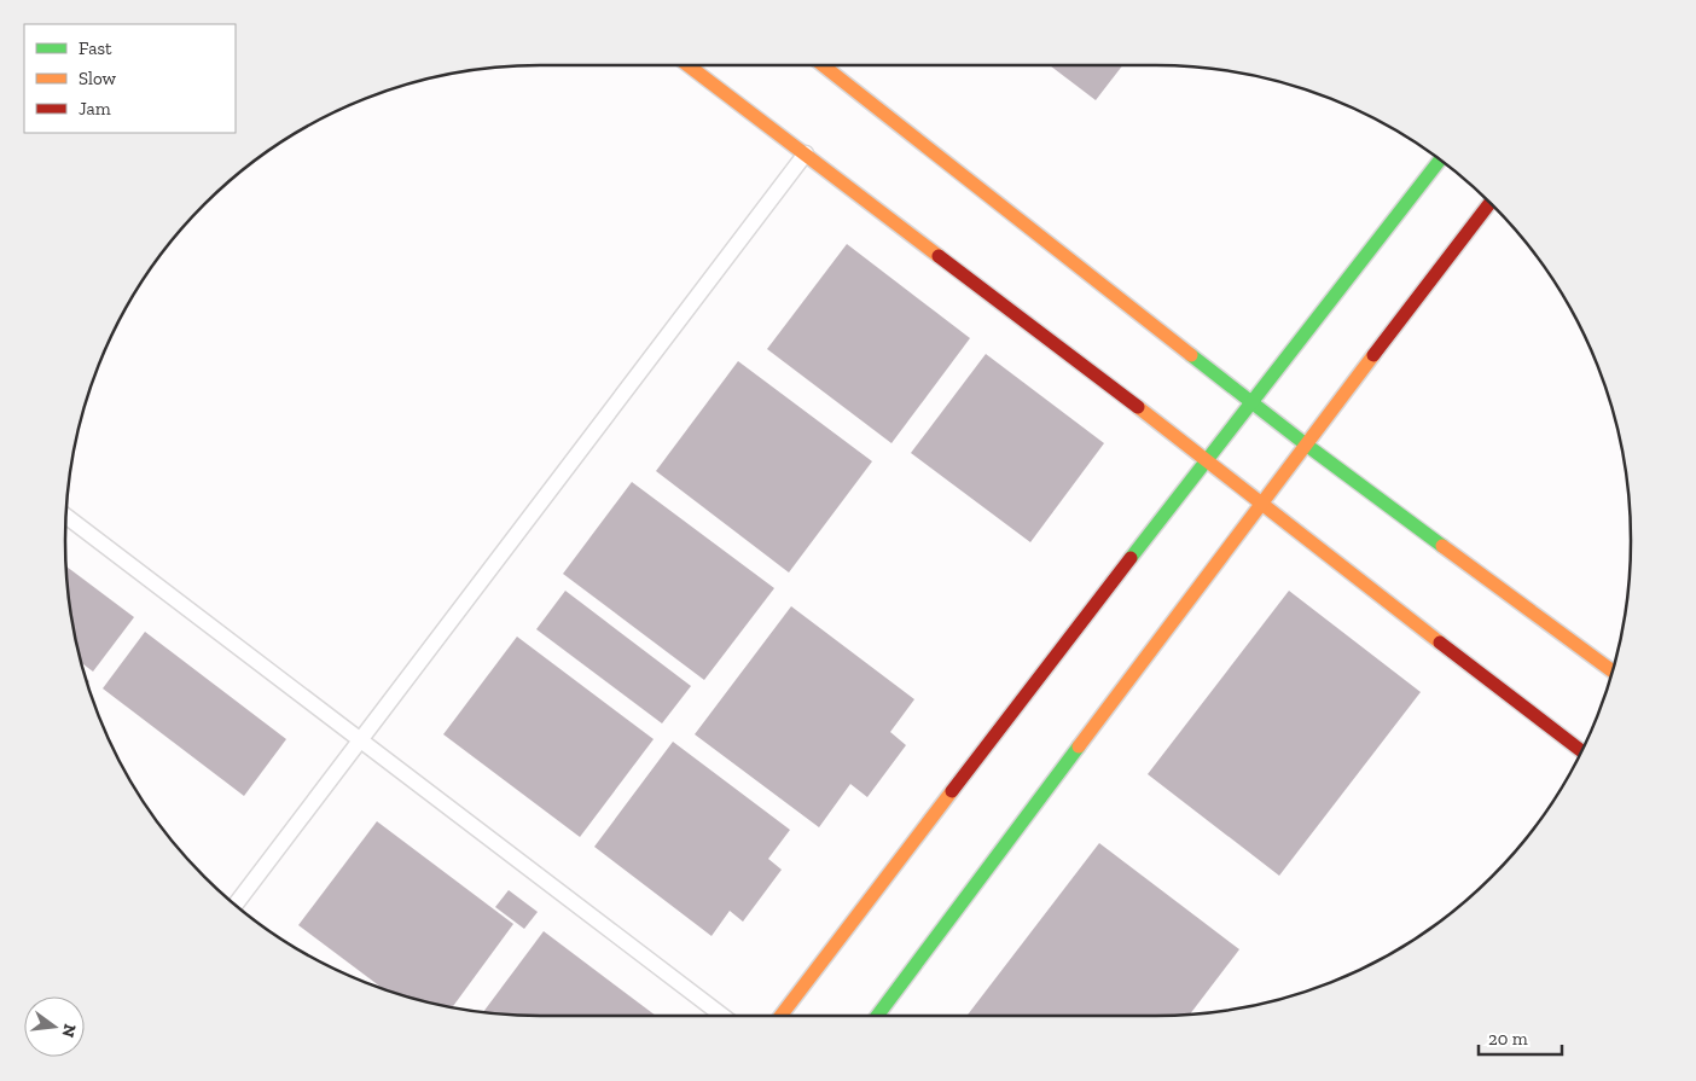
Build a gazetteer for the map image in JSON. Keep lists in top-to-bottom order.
{
  "legend": ["Fast", "Slow", "Jam"],
  "scale_bar": "20 m",
  "north": "right"
}
